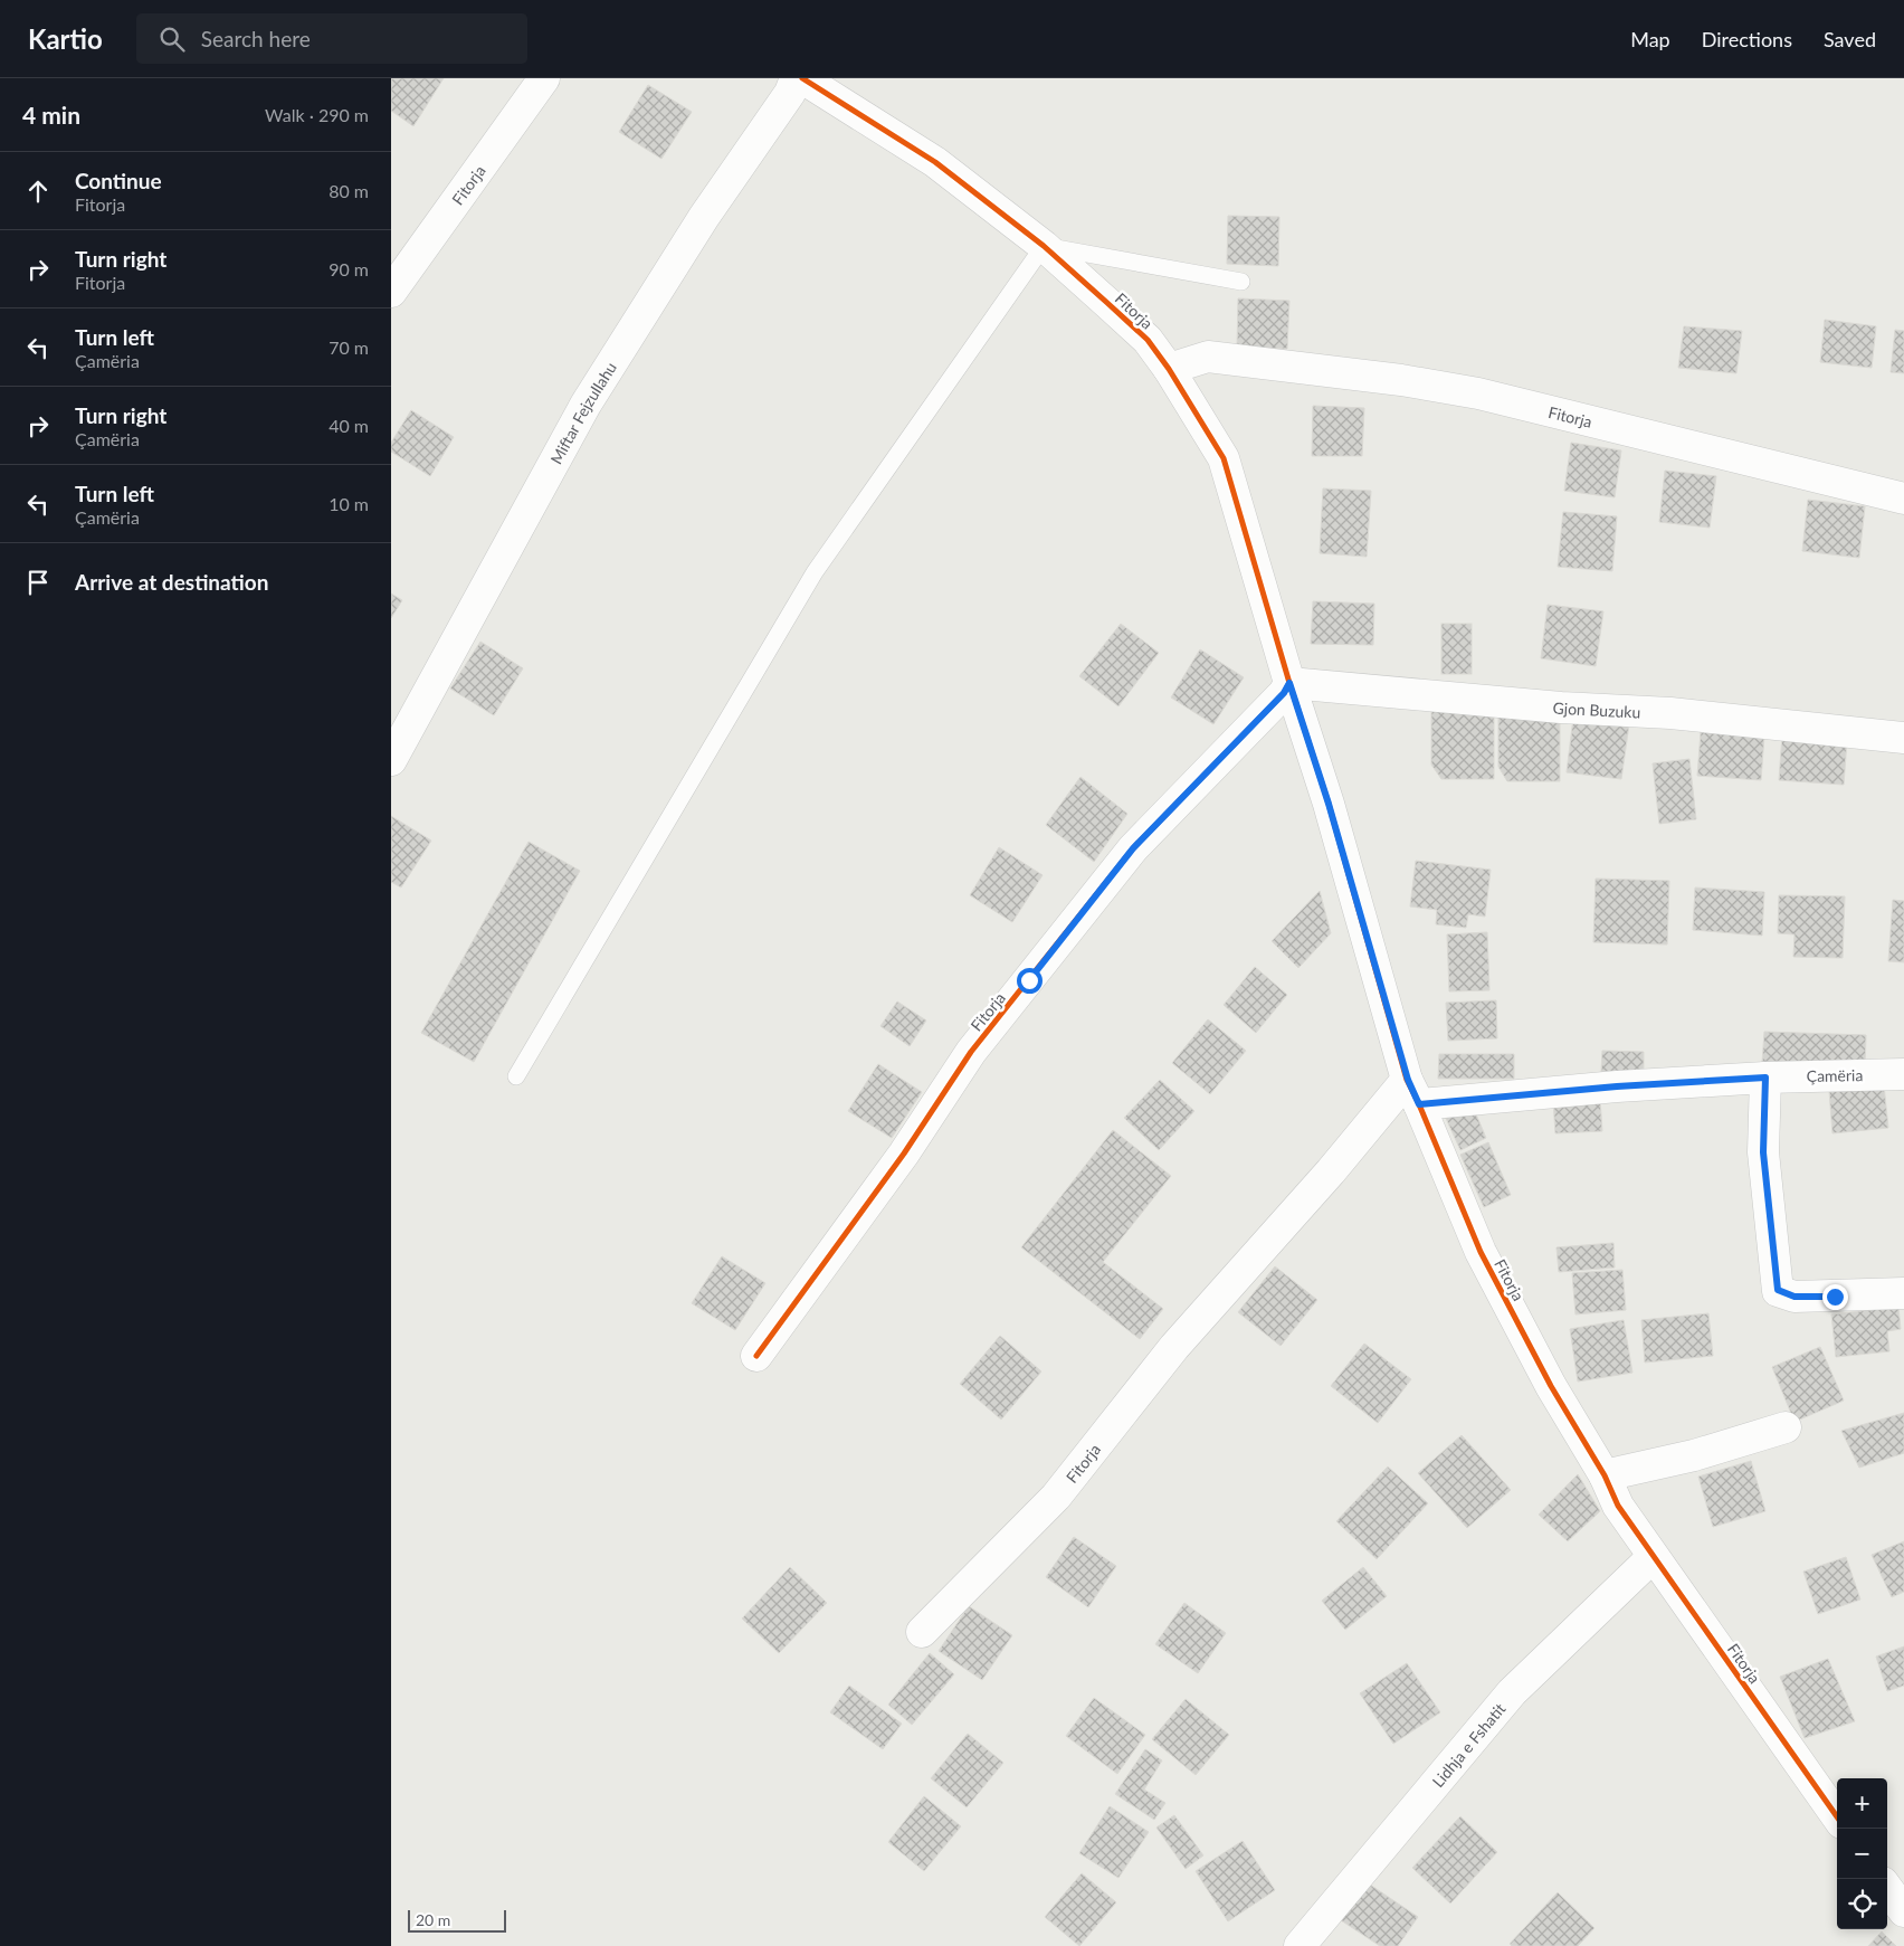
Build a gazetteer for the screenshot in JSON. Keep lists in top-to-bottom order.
{
  "streets": {
    "street": [
      "Fitorja",
      "Miftar Fejzullahu",
      "Gjon Buzuku",
      "Çamëria",
      "Lidhja e Fshatit"
    ]
  },
  "crossings": [
    ["Fitorja", "Gjon Buzuku"],
    ["Fitorja", "Çamëria"],
    ["Fitorja", "Lidhja e Fshatit"]
  ],
  "scale_bar": "20 m",
  "page": {
    "header": "Kartio",
    "search": "Search here",
    "nav": ["Map", "Directions", "Saved"],
    "heading": ["4 min", "Walk · 290 m"],
    "list": [
      ["Continue", "Fitorja", "80 m"],
      ["Turn right", "Fitorja", "90 m"],
      ["Turn left", "Çamëria", "70 m"],
      ["Turn right", "Çamëria", "40 m"],
      ["Turn left", "Çamëria", "10 m"],
      "Arrive at destination"
    ],
    "map_buttons": ["+", "−"],
    "scale": "20 m"
  }
}
